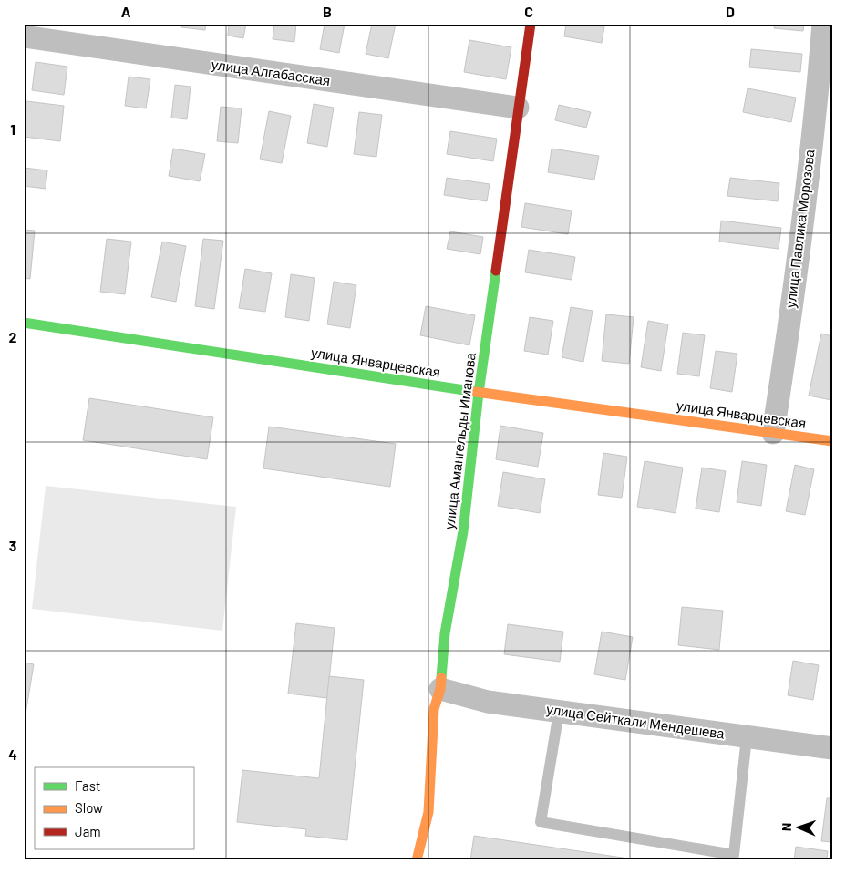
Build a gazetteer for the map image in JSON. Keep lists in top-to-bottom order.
{
  "streets": {
    "street": [
      "улица Алгабасская",
      "улица Павлика Морозова",
      "улица Январцевская",
      "улица Амангельды Иманова",
      "улица Сейткали Мендешева"
    ]
  },
  "crossings": [
    ["улица Алгабасская", "улица Амангельды Иманова"],
    ["улица Павлика Морозова", "улица Январцевская"],
    ["улица Январцевская", "улица Амангельды Иманова"],
    ["улица Амангельды Иманова", "улица Сейткали Мендешева"]
  ],
  "legend": ["Fast", "Slow", "Jam"],
  "north": "left",
  "grid": {
    "columns": [
      "A",
      "B",
      "C",
      "D"
    ],
    "rows": [
      "1",
      "2",
      "3",
      "4"
    ]
  }
}
